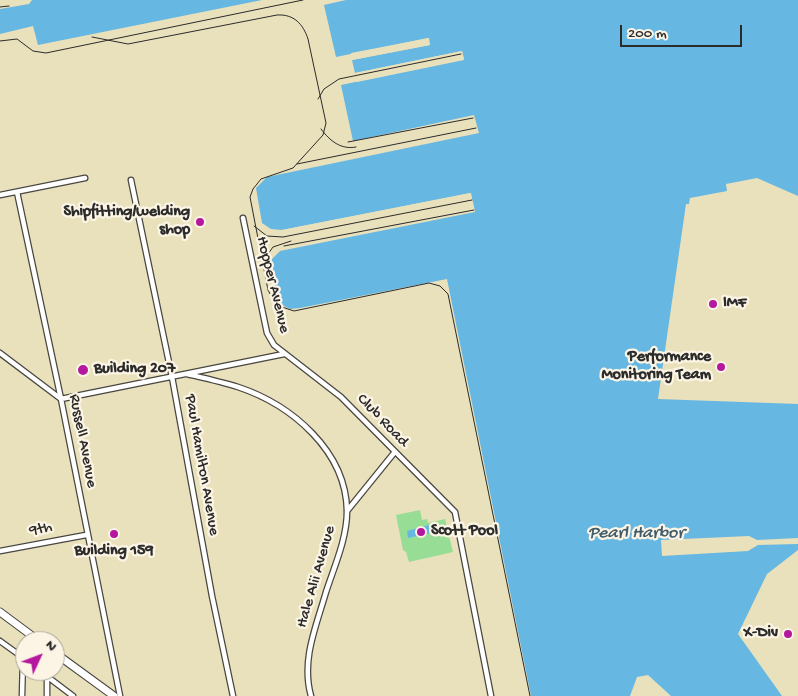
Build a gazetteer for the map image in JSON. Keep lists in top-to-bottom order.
{
  "streets": {
    "street": [
      "Hopper Avenue",
      "Club Road",
      "Russell Avenue",
      "Paul Hamilton Avenue",
      "9th",
      "Hale Alii Avenue"
    ]
  },
  "crossings": [
    ["Hopper Avenue", "Club Road"],
    ["Russell Avenue", "9th"]
  ],
  "water": ["Pearl Harbor"],
  "places": [
    "Shipfitting/welding shop",
    "IMF",
    "Performance Monitoring Team",
    "Building 207",
    "Scott Pool",
    "Building 159",
    "X-Div"
  ],
  "scale_bar": "200 m",
  "north": "top right"
}
